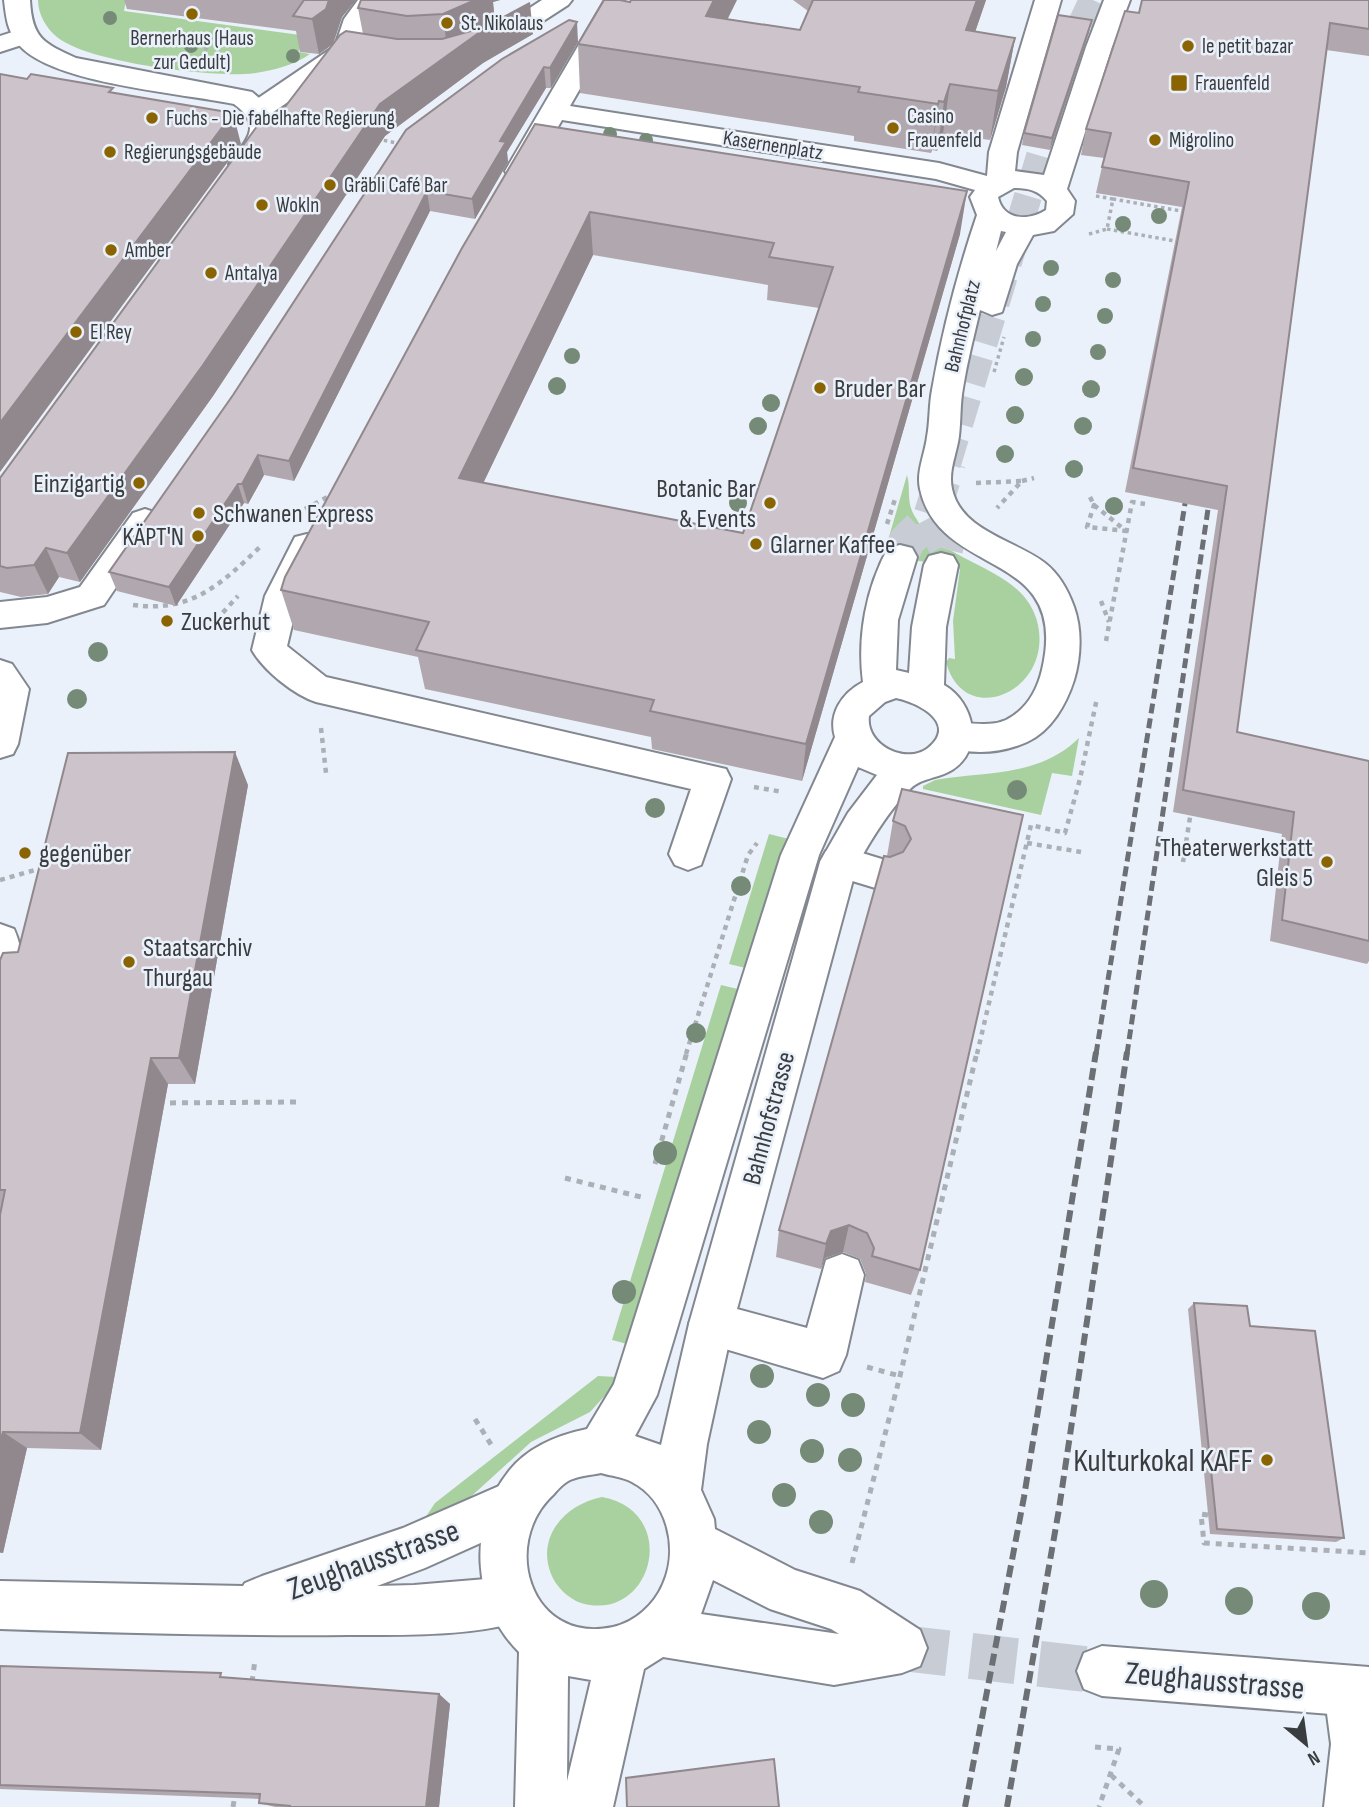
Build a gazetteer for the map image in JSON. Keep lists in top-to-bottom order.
{
  "streets": {
    "street": [
      "Kasernenplatz",
      "Bahnhofplatz",
      "Bahnhofstrasse",
      "Zeughausstrasse"
    ]
  },
  "crossings": [
    ["Kasernenplatz", "Bahnhofplatz"],
    ["Bahnhofplatz", "Bahnhofstrasse"],
    ["Bahnhofstrasse", "Zeughausstrasse"]
  ],
  "places": {
    "other": [
      "Bernerhaus (Haus zur Gedult)",
      "St. Nikolaus",
      "le petit bazar",
      "Fuchs - Die fabelhafte Regierung",
      "Casino Frauenfeld",
      "Migrolino",
      "Regierungsgebäude",
      "Gräbli Café Bar",
      "WokIn",
      "Amber",
      "Antalya",
      "El Rey",
      "Bruder Bar",
      "Einzigartig",
      "Botanic Bar & Events",
      "Schwanen Express",
      "KÄPT'N",
      "Glarner Kaffee",
      "Zuckerhut",
      "gegenüber",
      "Theaterwerkstatt Gleis 5",
      "Staatsarchiv Thurgau",
      "Kulturkokal KAFF"
    ],
    "transit": ["Frauenfeld"]
  },
  "north": "bottom right"
}
